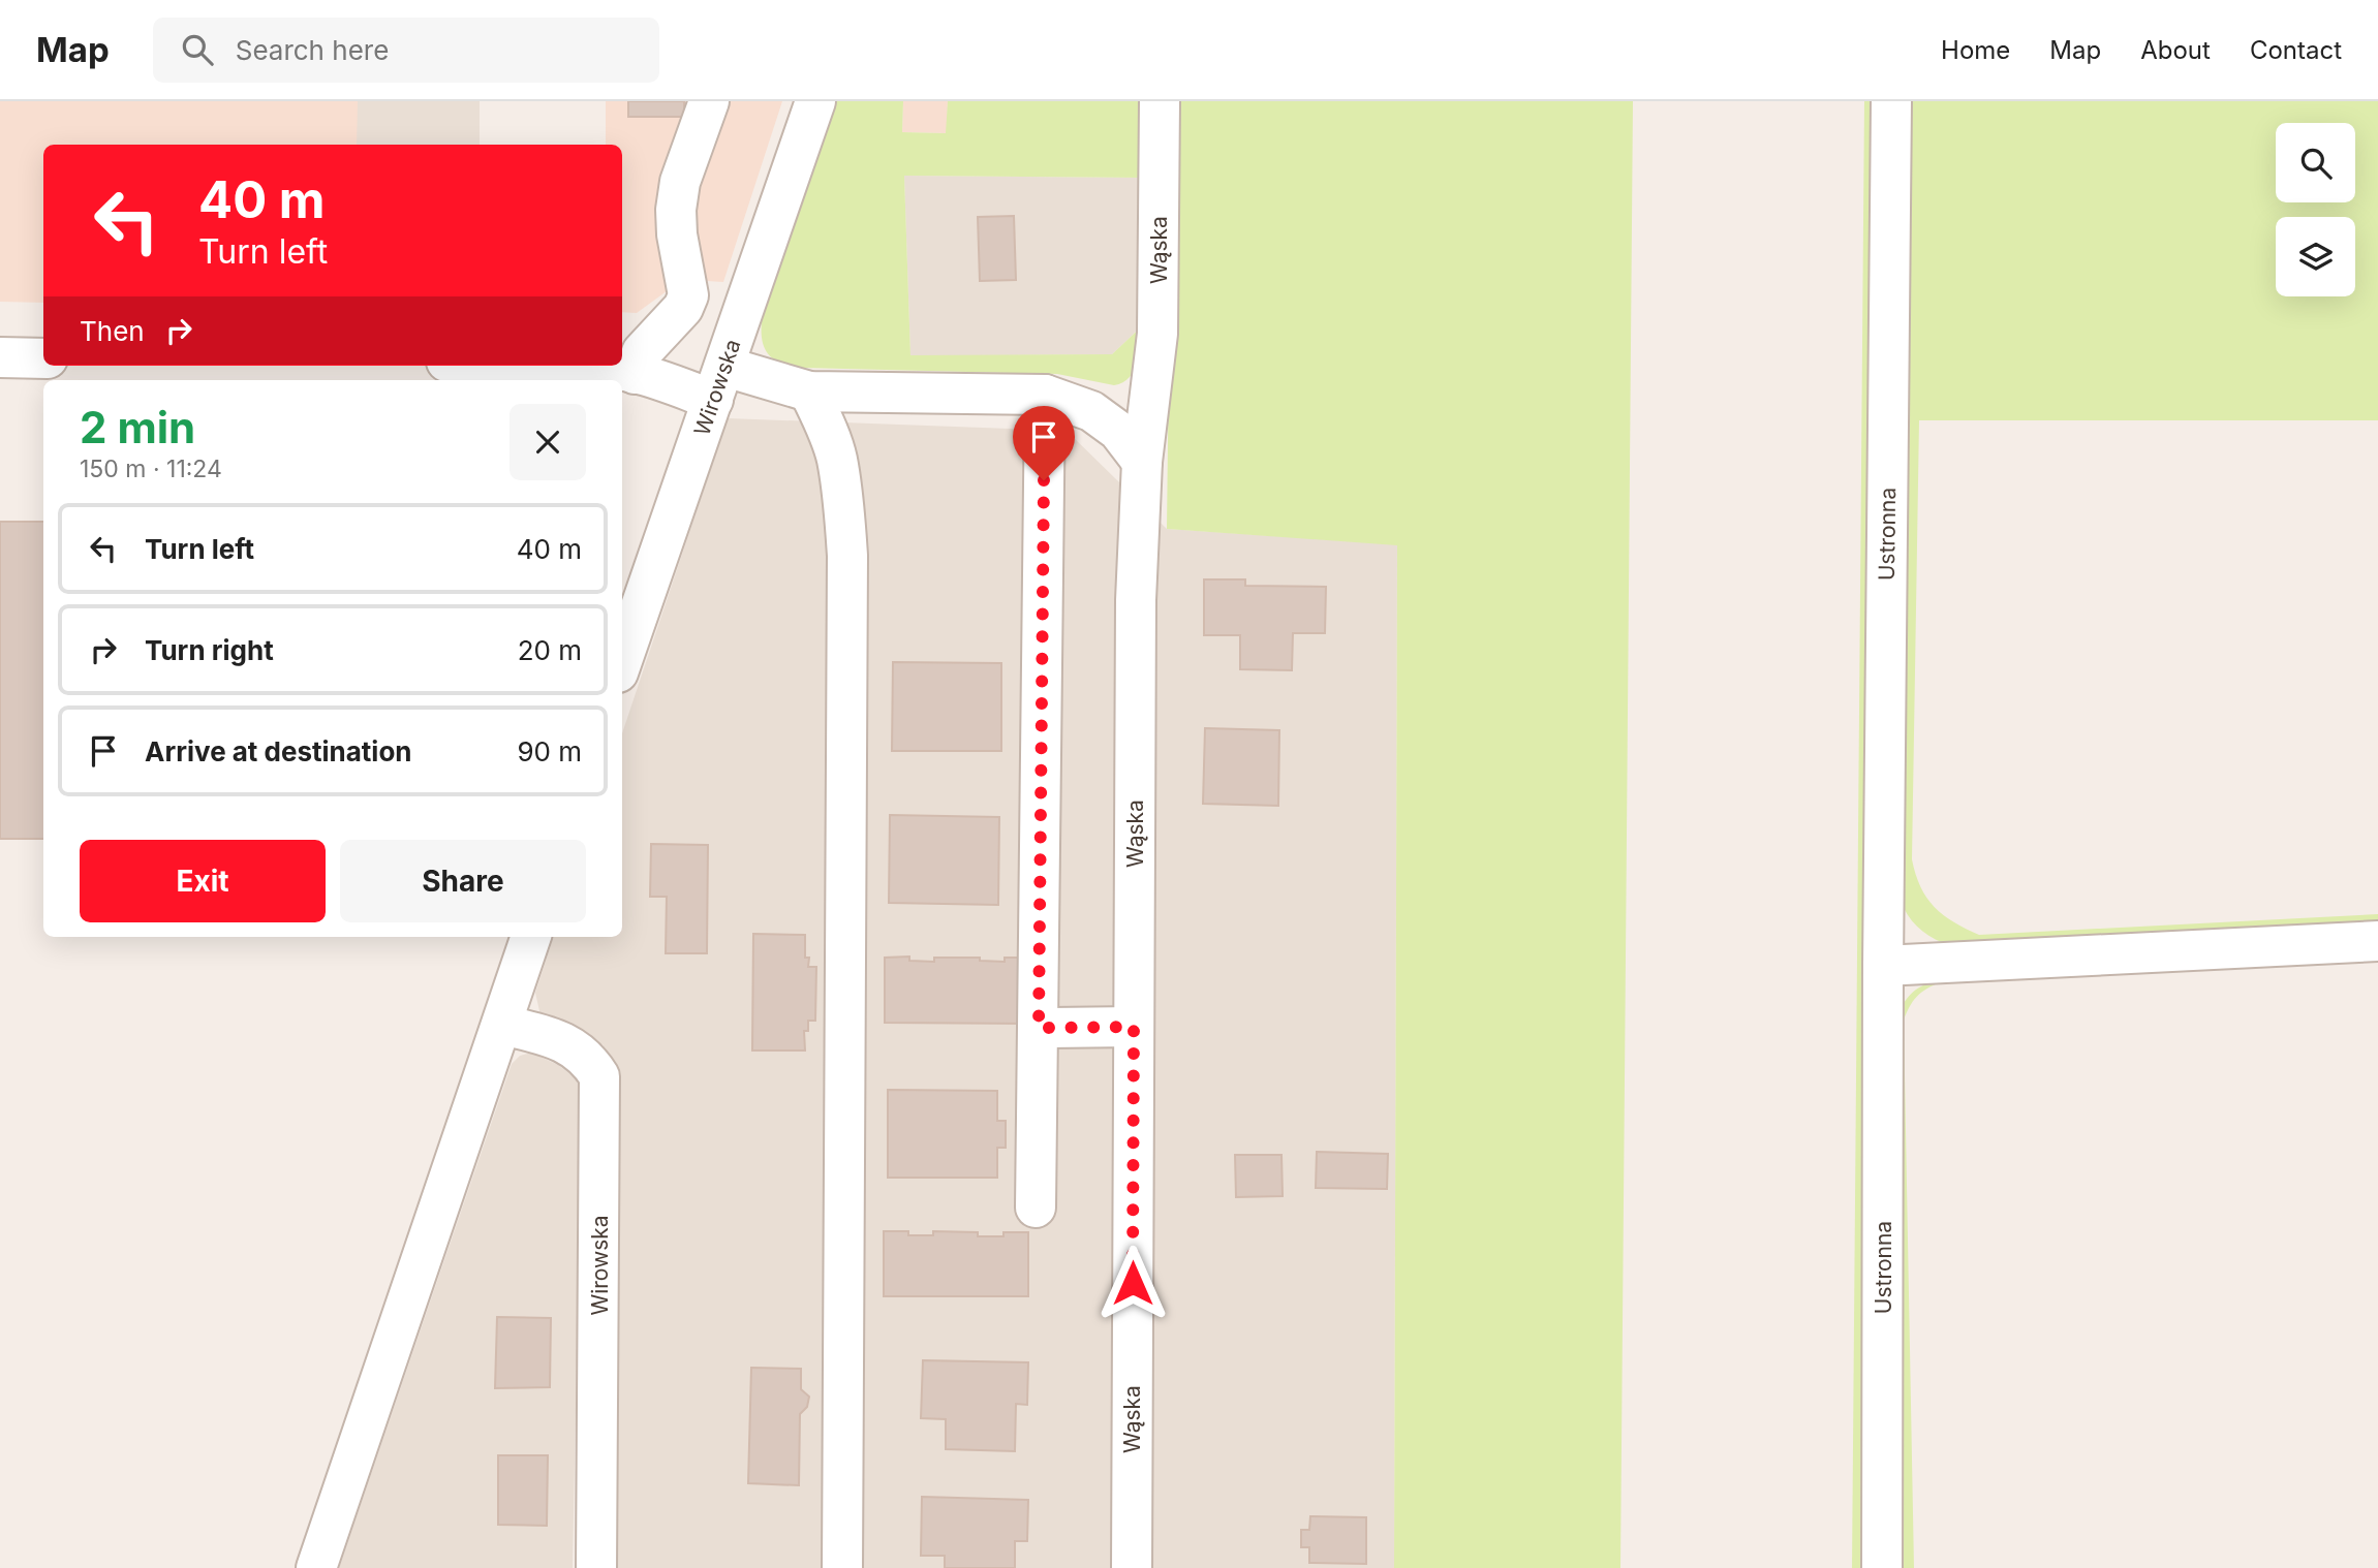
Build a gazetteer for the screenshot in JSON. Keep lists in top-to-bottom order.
{
  "streets": {
    "street": ["Wąska", "Wirowska", "Ustronna"]
  },
  "page": {
    "header": "Map",
    "search": "Search here",
    "nav": [
      "Home",
      "Map",
      "About",
      "Contact"
    ],
    "turn": ["40 m", "Turn left"],
    "then": "Then",
    "heading": ["2 min", "150 m · 11:24"],
    "list": [
      {
        "name": "Turn left",
        "value": "40 m"
      },
      {
        "name": "Turn right",
        "value": "20 m"
      },
      {
        "name": "Arrive at destination",
        "value": "90 m"
      }
    ],
    "buttons": ["Exit", "Share"]
  }
}
